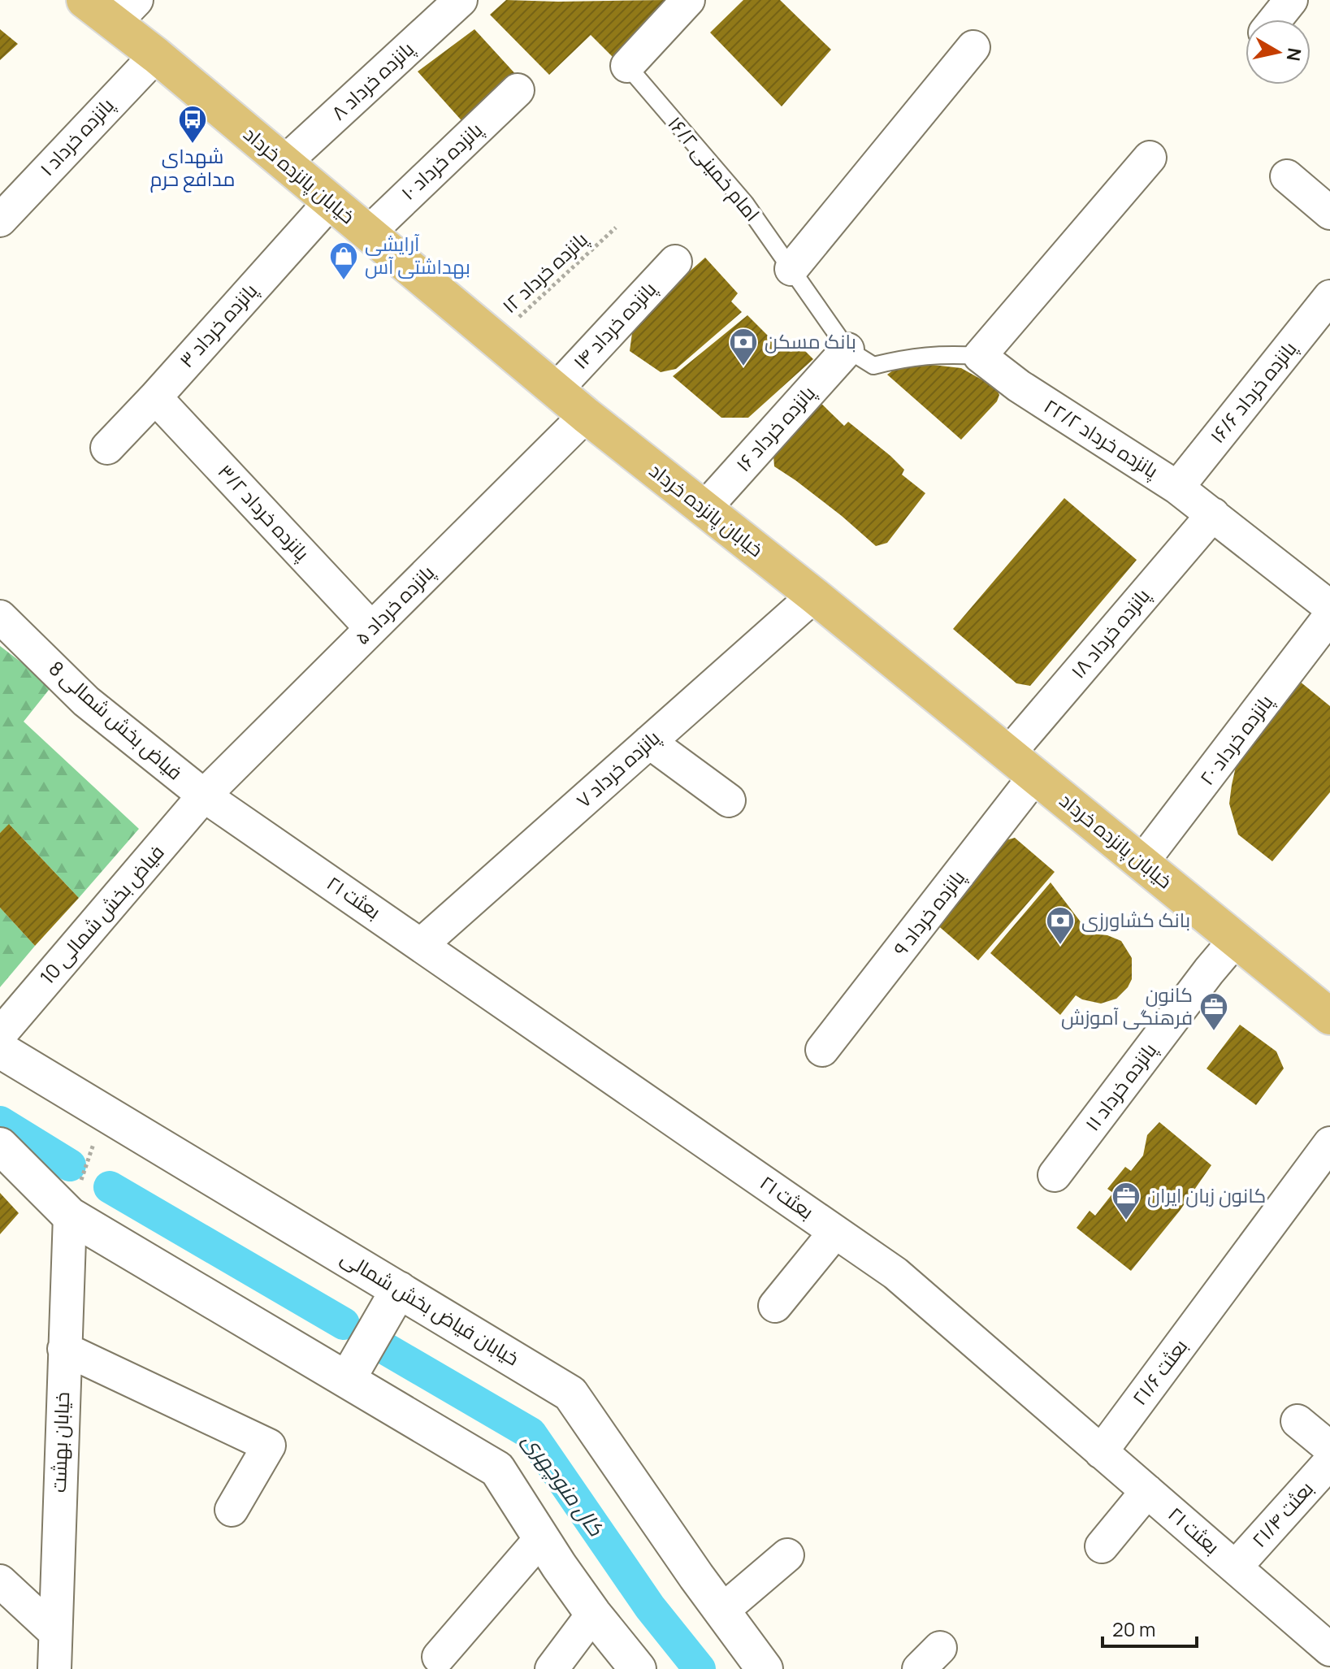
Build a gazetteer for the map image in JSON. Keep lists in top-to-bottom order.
{
  "streets": {
    "main road": ["خیابان پانزده خرداد"],
    "street": [
      "پانزده خرداد ۸",
      "پانزده خرداد ۱",
      "پانزده خرداد ۱۰",
      "امام خمینی ۱۶/۲",
      "پانزده خرداد ۳",
      "پانزده خرداد ۱۴",
      "پانزده خرداد ۱۶/۶",
      "پانزده خرداد ۱۶",
      "پانزده خرداد ۲۲/۲",
      "پانزده خرداد ۳/۲",
      "پانزده خرداد ۵",
      "پانزده خرداد ۱۸",
      "فیاض بخش شمالی 8",
      "پانزده خرداد ۲۰",
      "پانزده خرداد ۷",
      "بعثت ۲۱",
      "پانزده خرداد ۹",
      "فیاض بخش شمالی 10",
      "پانزده خرداد ۱۱",
      "خیابان فیاض بخش شمالی",
      "بعثت ۲۱/۶",
      "خیابان بهشت",
      "بعثت ۲۱/۴"
    ],
    "path": ["پانزده خرداد ۱۲"]
  },
  "crossings": [
    ["پانزده خرداد ۸", "خیابان پانزده خرداد"],
    ["پانزده خرداد ۱", "خیابان پانزده خرداد"],
    ["پانزده خرداد ۱۰", "خیابان پانزده خرداد"],
    ["امام خمینی ۱۶/۲", "پانزده خرداد ۱۶"],
    ["خیابان پانزده خرداد", "پانزده خرداد ۱۲"],
    ["خیابان پانزده خرداد", "پانزده خرداد ۳"],
    ["خیابان پانزده خرداد", "پانزده خرداد ۱۴"],
    ["خیابان پانزده خرداد", "پانزده خرداد ۱۶"],
    ["خیابان پانزده خرداد", "پانزده خرداد ۵"],
    ["خیابان پانزده خرداد", "پانزده خرداد ۱۸"],
    ["خیابان پانزده خرداد", "پانزده خرداد ۲۰"],
    ["خیابان پانزده خرداد", "پانزده خرداد ۷"],
    ["خیابان پانزده خرداد", "پانزده خرداد ۹"],
    ["خیابان پانزده خرداد", "پانزده خرداد ۱۱"],
    ["پانزده خرداد ۳", "پانزده خرداد ۳/۲"],
    ["پانزده خرداد ۱۶/۶", "پانزده خرداد ۲۲/۲"],
    ["پانزده خرداد ۲۲/۲", "پانزده خرداد ۱۸"],
    ["پانزده خرداد ۳/۲", "پانزده خرداد ۵"],
    ["پانزده خرداد ۵", "فیاض بخش شمالی 8"],
    ["پانزده خرداد ۵", "بعثت ۲۱"],
    ["پانزده خرداد ۵", "فیاض بخش شمالی 10"],
    ["پانزده خرداد ۱۸", "پانزده خرداد ۹"],
    ["فیاض بخش شمالی 8", "بعثت ۲۱"],
    ["فیاض بخش شمالی 8", "فیاض بخش شمالی 10"],
    ["پانزده خرداد ۷", "بعثت ۲۱"],
    ["بعثت ۲۱", "فیاض بخش شمالی 10"],
    ["بعثت ۲۱", "بعثت ۲۱/۶"],
    ["بعثت ۲۱", "بعثت ۲۱/۴"]
  ],
  "water": ["کال منوچهری"],
  "places": {
    "bus stop": ["شهدای مدافع حرم"],
    "shop": ["آرایشی بهداشتی آس"],
    "bank": ["بانک مسکن", "بانک کشاورزی"],
    "office": ["کانون فرهنگی آموزش", "کانون زبان ایران"]
  },
  "scale_bar": "20 m",
  "north": "right"
}
